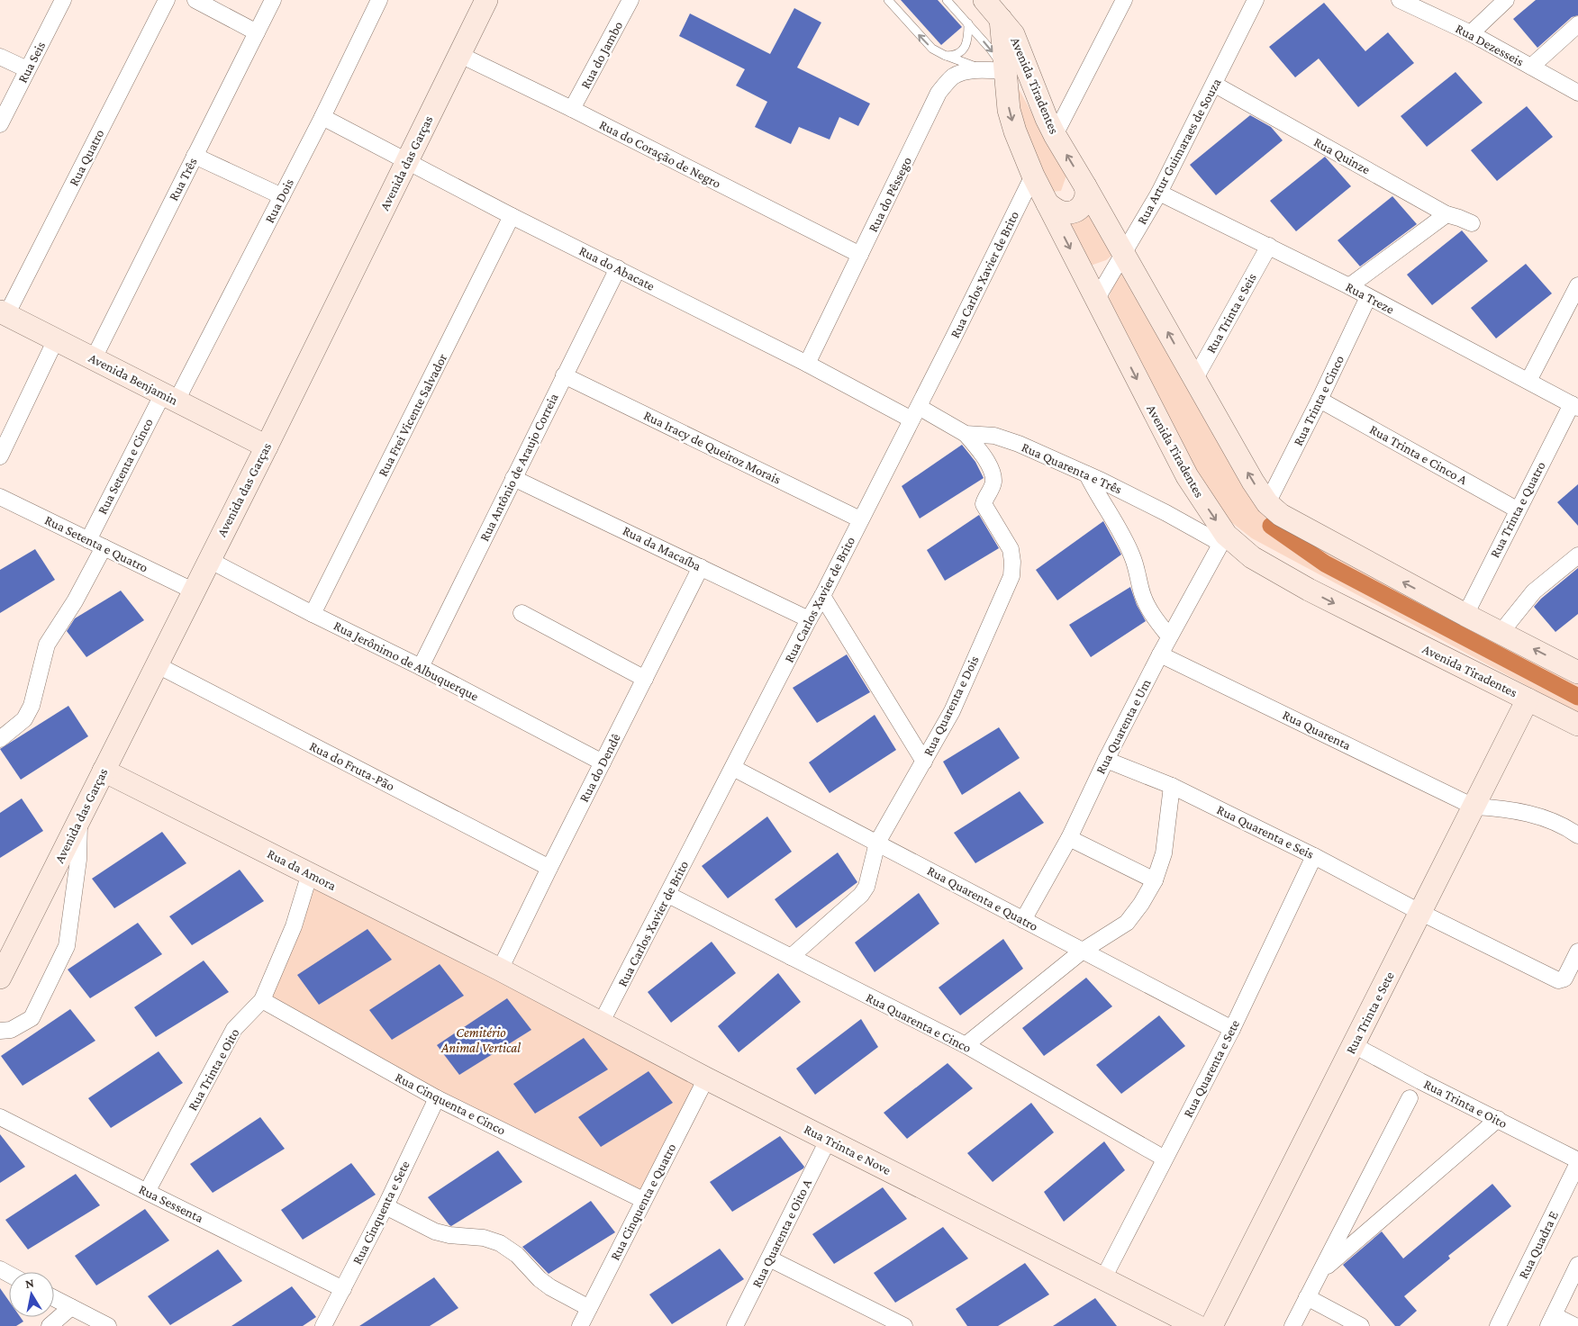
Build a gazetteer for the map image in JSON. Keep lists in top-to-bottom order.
{
  "streets": {
    "street": [
      "Rua Dezesseis",
      "Rua do Jambo",
      "Rua Seis",
      "Avenida Tiradentes",
      "Rua Artur Guimaraes de Souza",
      "Rua do Coração de Negro",
      "Rua Quinze",
      "Rua Quatro",
      "Avenida das Garças",
      "Rua Três",
      "Rua do Pêssego",
      "Rua Dois",
      "Rua do Abacate",
      "Rua Carlos Xavier de Brito",
      "Rua Treze",
      "Rua Trinta e Seis",
      "Avenida Benjamin",
      "Rua Trinta e Cinco",
      "Rua Frei Vicente Salvador",
      "Rua Iracy de Queiroz Morais",
      "Rua Trinta e Cinco A",
      "Rua Setenta e Cinco",
      "Rua Antônio de Araujo Correia",
      "Rua Quarenta e Três",
      "Rua Trinta e Quatro",
      "Rua Setenta e Quatro",
      "Rua da Macaíba",
      "Rua Jerônimo de Albuquerque",
      "Rua Quarenta e Dois",
      "Rua Quarenta e Um",
      "Rua Quarenta",
      "Rua do Fruta-Pão",
      "Rua do Dendê",
      "Rua Quarenta e Seis",
      "Rua da Amora",
      "Rua Quarenta e Quatro",
      "Rua Trinta e Sete",
      "Rua Quarenta e Cinco",
      "Rua Quarenta e Sete",
      "Rua Trinta e Oito",
      "Rua Cinquenta e Cinco",
      "Rua Trinta e Nove",
      "Rua Cinquenta e Quatro",
      "Rua Sessenta",
      "Rua Cinquenta e Sete",
      "Rua Quarenta e Oito A",
      "Rua Quadra E"
    ]
  },
  "crossings": [
    ["Rua do Jambo", "Rua do Coração de Negro"],
    ["Avenida Tiradentes", "Rua Artur Guimaraes de Souza"],
    ["Avenida Tiradentes", "Rua do Pêssego"],
    ["Avenida Tiradentes", "Rua Carlos Xavier de Brito"],
    ["Avenida Tiradentes", "Rua Trinta e Seis"],
    ["Avenida Tiradentes", "Rua Trinta e Cinco"],
    ["Avenida Tiradentes", "Rua Quarenta e Três"],
    ["Avenida Tiradentes", "Rua Trinta e Quatro"],
    ["Avenida Tiradentes", "Rua Quarenta e Um"],
    ["Avenida Tiradentes", "Rua Trinta e Sete"],
    ["Rua Artur Guimaraes de Souza", "Rua Quinze"],
    ["Rua Artur Guimaraes de Souza", "Rua Treze"],
    ["Rua do Coração de Negro", "Avenida das Garças"],
    ["Rua do Coração de Negro", "Rua do Pêssego"],
    ["Rua Quatro", "Avenida Benjamin"],
    ["Avenida das Garças", "Rua do Abacate"],
    ["Avenida das Garças", "Avenida Benjamin"],
    ["Avenida das Garças", "Rua Setenta e Quatro"],
    ["Avenida das Garças", "Rua Jerônimo de Albuquerque"],
    ["Avenida das Garças", "Rua do Fruta-Pão"],
    ["Avenida das Garças", "Rua da Amora"],
    ["Rua Três", "Avenida Benjamin"],
    ["Rua do Pêssego", "Rua do Abacate"],
    ["Rua Dois", "Rua do Abacate"],
    ["Rua Dois", "Avenida Benjamin"],
    ["Rua Dois", "Rua Setenta e Cinco"],
    ["Rua do Abacate", "Rua Carlos Xavier de Brito"],
    ["Rua do Abacate", "Rua Frei Vicente Salvador"],
    ["Rua do Abacate", "Rua Antônio de Araujo Correia"],
    ["Rua do Abacate", "Rua Quarenta e Três"],
    ["Rua Carlos Xavier de Brito", "Rua Iracy de Queiroz Morais"],
    ["Rua Carlos Xavier de Brito", "Rua Quarenta e Três"],
    ["Rua Carlos Xavier de Brito", "Rua da Macaíba"],
    ["Rua Carlos Xavier de Brito", "Rua Quarenta e Quatro"],
    ["Rua Carlos Xavier de Brito", "Rua Quarenta e Cinco"],
    ["Rua Carlos Xavier de Brito", "Rua Trinta e Nove"],
    ["Rua Treze", "Rua Trinta e Seis"],
    ["Rua Treze", "Rua Trinta e Cinco"],
    ["Rua Treze", "Rua Trinta e Quatro"],
    ["Avenida Benjamin", "Rua Setenta e Cinco"],
    ["Rua Trinta e Cinco", "Rua Trinta e Cinco A"],
    ["Rua Frei Vicente Salvador", "Rua Jerônimo de Albuquerque"],
    ["Rua Iracy de Queiroz Morais", "Rua Antônio de Araujo Correia"],
    ["Rua Trinta e Cinco A", "Rua Trinta e Quatro"],
    ["Rua Setenta e Cinco", "Rua Setenta e Quatro"],
    ["Rua Antônio de Araujo Correia", "Rua da Macaíba"],
    ["Rua Antônio de Araujo Correia", "Rua Jerônimo de Albuquerque"],
    ["Rua Quarenta e Três", "Rua Quarenta e Dois"],
    ["Rua Quarenta e Três", "Rua Quarenta e Um"],
    ["Rua da Macaíba", "Rua do Dendê"],
    ["Rua Jerônimo de Albuquerque", "Rua do Dendê"],
    ["Rua Quarenta e Dois", "Rua Quarenta e Quatro"],
    ["Rua Quarenta e Dois", "Rua Quarenta e Cinco"],
    ["Rua Quarenta e Um", "Rua Quarenta"],
    ["Rua Quarenta e Um", "Rua Quarenta e Seis"],
    ["Rua Quarenta e Um", "Rua Quarenta e Quatro"],
    ["Rua Quarenta", "Rua Trinta e Sete"],
    ["Rua do Fruta-Pão", "Rua do Dendê"],
    ["Rua do Dendê", "Rua da Amora"],
    ["Rua do Dendê", "Rua Trinta e Nove"],
    ["Rua Quarenta e Seis", "Rua Trinta e Sete"],
    ["Rua Quarenta e Seis", "Rua Quarenta e Sete"],
    ["Rua da Amora", "Rua Trinta e Oito"],
    ["Rua da Amora", "Rua Trinta e Nove"],
    ["Rua Quarenta e Quatro", "Rua Quarenta e Sete"],
    ["Rua Trinta e Sete", "Rua Trinta e Oito"],
    ["Rua Quarenta e Cinco", "Rua Quarenta e Sete"],
    ["Rua Quarenta e Sete", "Rua Trinta e Nove"],
    ["Rua Trinta e Oito", "Rua Cinquenta e Cinco"],
    ["Rua Trinta e Oito", "Rua Sessenta"],
    ["Rua Trinta e Oito", "Rua Quadra E"],
    ["Rua Cinquenta e Cinco", "Rua Cinquenta e Quatro"],
    ["Rua Cinquenta e Cinco", "Rua Cinquenta e Sete"],
    ["Rua Trinta e Nove", "Rua Cinquenta e Quatro"],
    ["Rua Trinta e Nove", "Rua Quarenta e Oito A"],
    ["Rua Sessenta", "Rua Cinquenta e Sete"]
  ],
  "parks": ["Cemitério Animal Vertical"],
  "north": "top"
}
